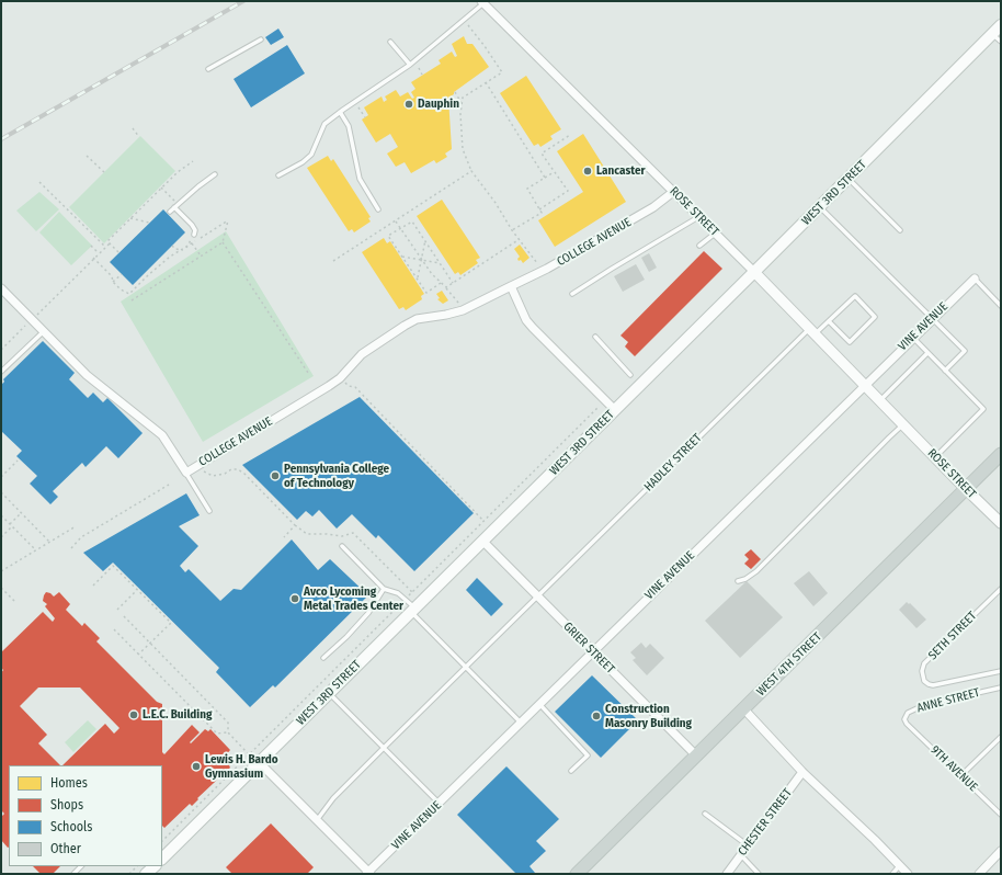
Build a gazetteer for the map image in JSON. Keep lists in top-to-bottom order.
{
  "streets": {
    "main road": ["WEST 3RD STREET", "WEST 4TH STREET"],
    "street": [
      "ROSE STREET",
      "COLLEGE AVENUE",
      "VINE AVENUE",
      "GRIER STREET",
      "CHESTER STREET"
    ],
    "lane": [
      "HADLEY STREET",
      "SETH STREET",
      "ANNE STREET",
      "9TH AVENUE"
    ]
  },
  "crossings": [
    ["WEST 3RD STREET", "ROSE STREET"],
    ["WEST 3RD STREET", "GRIER STREET"],
    ["ROSE STREET", "COLLEGE AVENUE"],
    ["ROSE STREET", "VINE AVENUE"],
    ["ROSE STREET", "HADLEY STREET"],
    ["ROSE STREET", "WEST 4TH STREET"],
    ["VINE AVENUE", "GRIER STREET"],
    ["HADLEY STREET", "GRIER STREET"],
    ["SETH STREET", "ANNE STREET"],
    ["GRIER STREET", "WEST 4TH STREET"],
    ["ANNE STREET", "9TH AVENUE"]
  ],
  "places": [
    "Dauphin",
    "Lancaster",
    "Pennsylvania College of Technology",
    "Avco Lycoming Metal Trades Center",
    "L.E.C. Building",
    "Construction Masonry Building",
    "Lewis H. Bardo Gymnasium"
  ],
  "legend": [
    "Homes",
    "Shops",
    "Schools",
    "Other"
  ]
}
